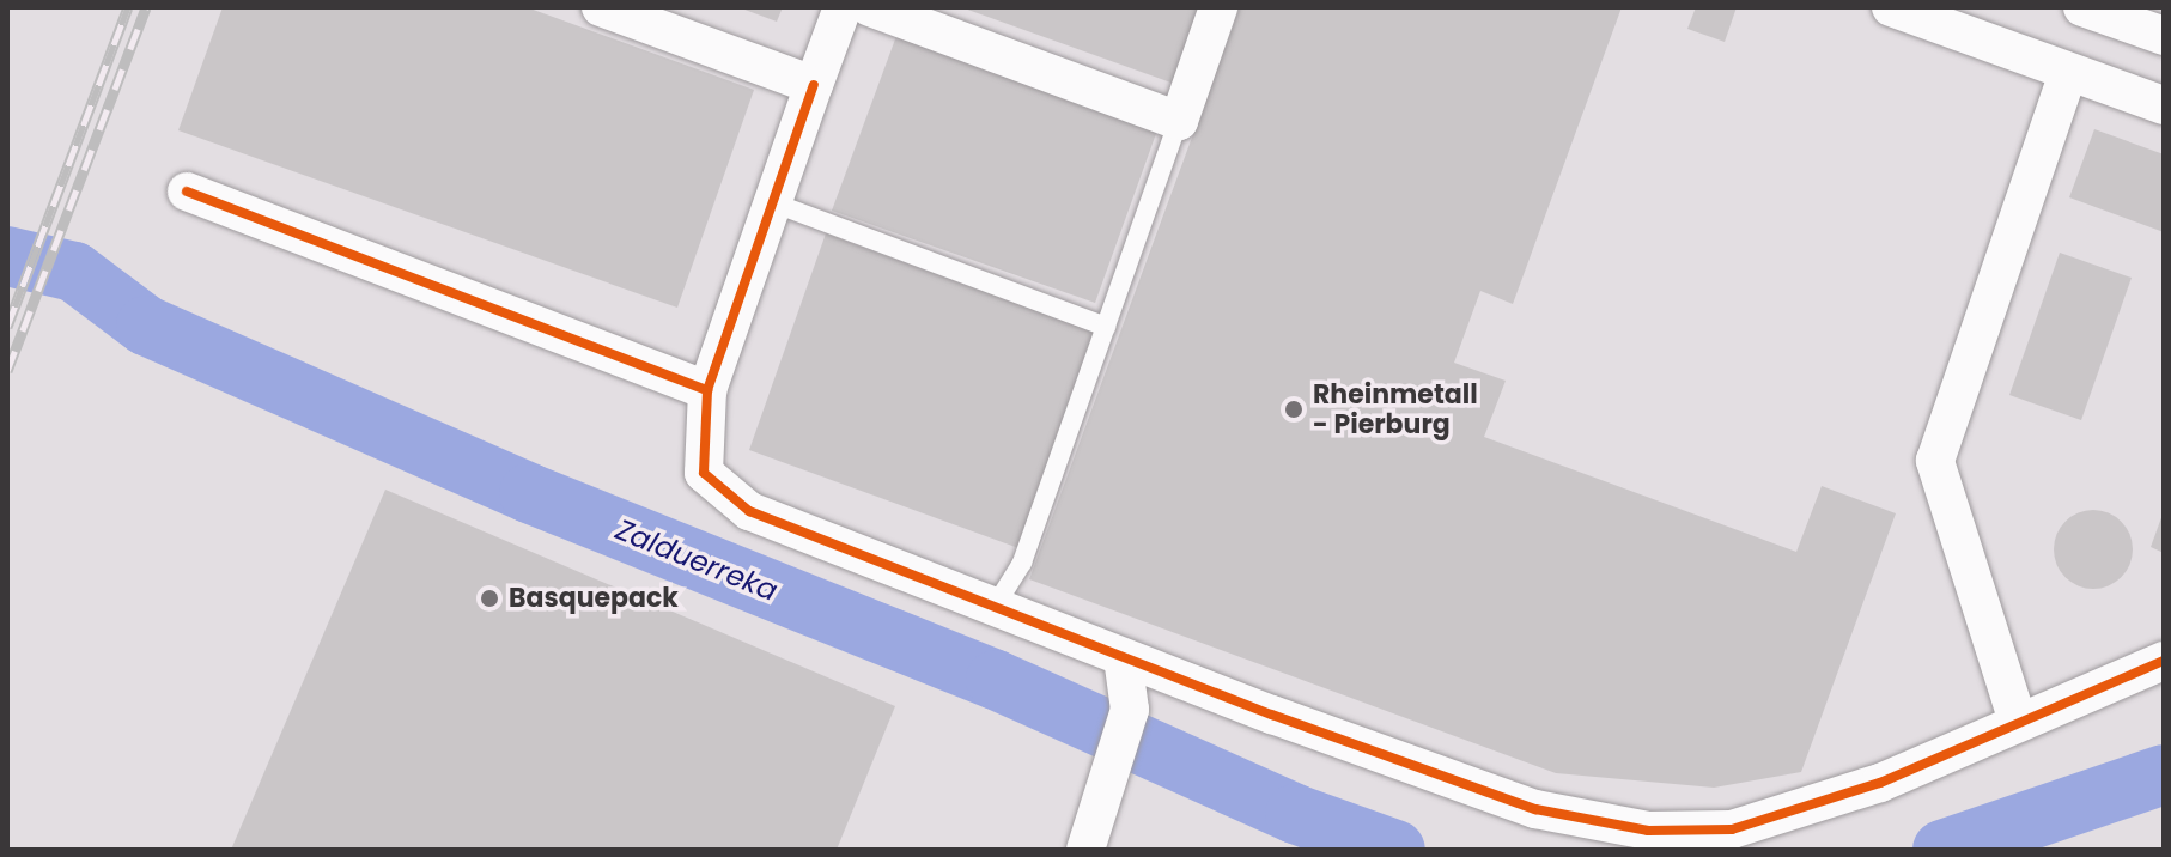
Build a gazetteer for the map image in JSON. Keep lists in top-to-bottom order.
{
  "water": ["Zalduerreka"],
  "places": ["Rheinmetall - Pierburg", "Basquepack"]
}
